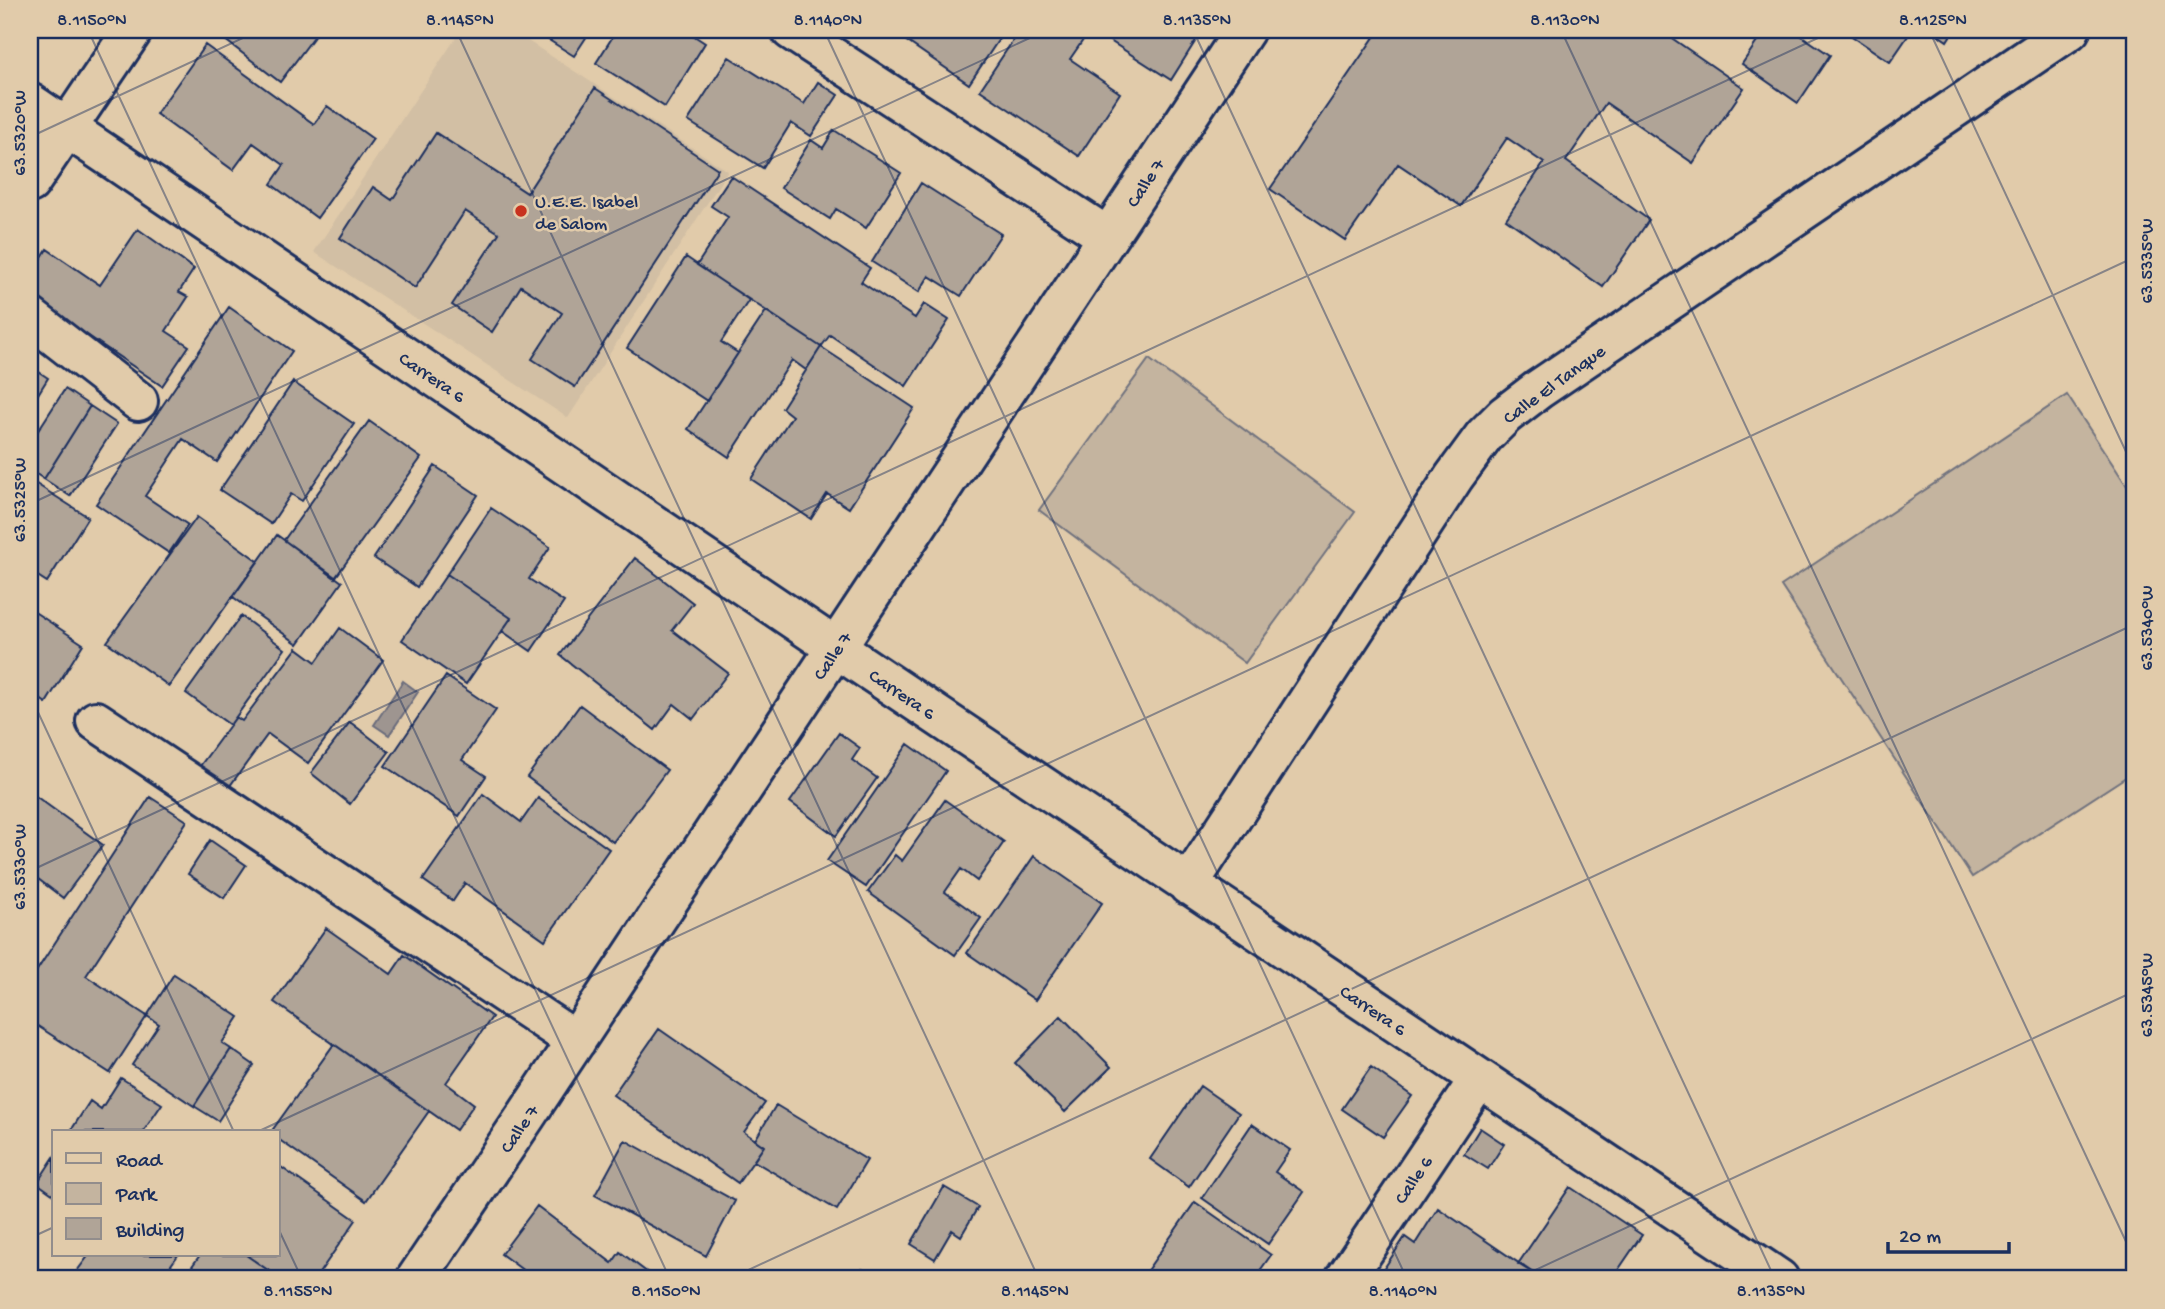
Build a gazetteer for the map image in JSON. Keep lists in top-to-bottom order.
{
  "streets": {
    "street": [
      "Calle 7",
      "Carrera 6",
      "Calle El Tanque",
      "Calle 6"
    ]
  },
  "crossings": [
    ["Calle 7", "Carrera 6"],
    ["Carrera 6", "Calle El Tanque"],
    ["Carrera 6", "Calle 6"]
  ],
  "places": ["U.E.E. Isabel de Salom"],
  "legend": ["Road", "Park", "Building"],
  "scale_bar": "20 m",
  "coordinates": [
    "8.1150°N",
    "8.1145°N",
    "8.1140°N",
    "8.1135°N",
    "8.1130°N",
    "8.1125°N",
    "63.5320°W",
    "63.5335°W",
    "63.5325°W",
    "63.5340°W",
    "63.5330°W",
    "63.5345°W",
    "8.1155°N"
  ]
}
